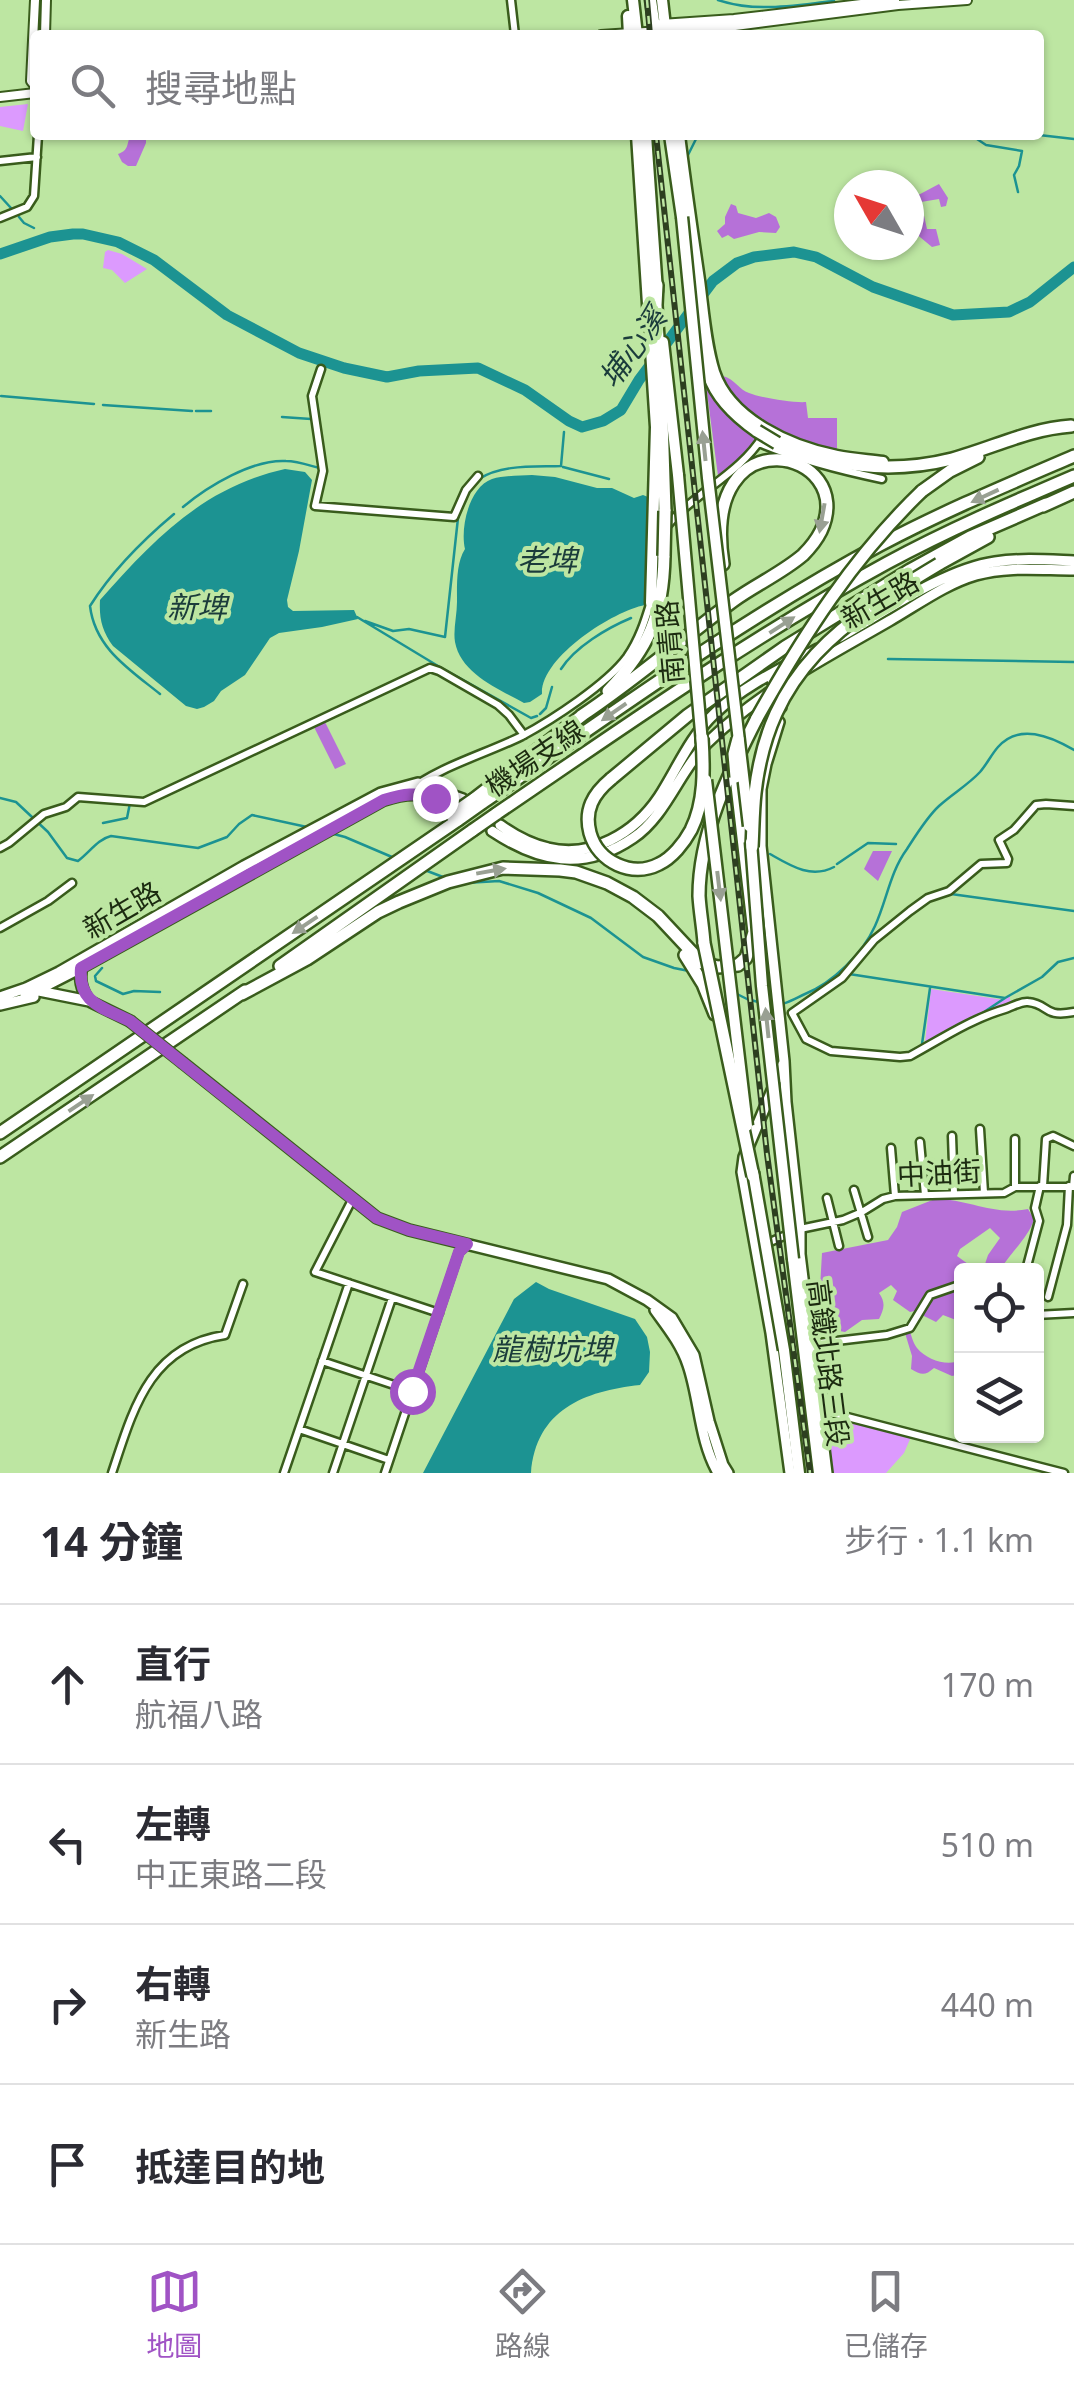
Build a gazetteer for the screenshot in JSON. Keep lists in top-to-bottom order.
{
  "streets": {
    "highway": ["機場支線"],
    "main road": ["新生路", "南青路", "高鐵北路三段"],
    "street": ["中油街"]
  },
  "crossings": [
    ["新生路", "機場支線"],
    ["南青路", "高鐵北路三段"],
    ["中油街", "高鐵北路三段"]
  ],
  "water": [
    "埔心溪",
    "老埤",
    "新埤",
    "龍樹坑埤"
  ],
  "north": "top left",
  "page": {
    "search": "搜尋地點",
    "heading": ["14 分鐘", "步行 · 1.1 km"],
    "list": [
      ["直行", "航福八路", "170 m"],
      ["左轉", "中正東路二段", "510 m"],
      ["右轉", "新生路", "440 m"],
      "抵達目的地"
    ],
    "nav": ["地圖", "路線", "已儲存"]
  }
}
